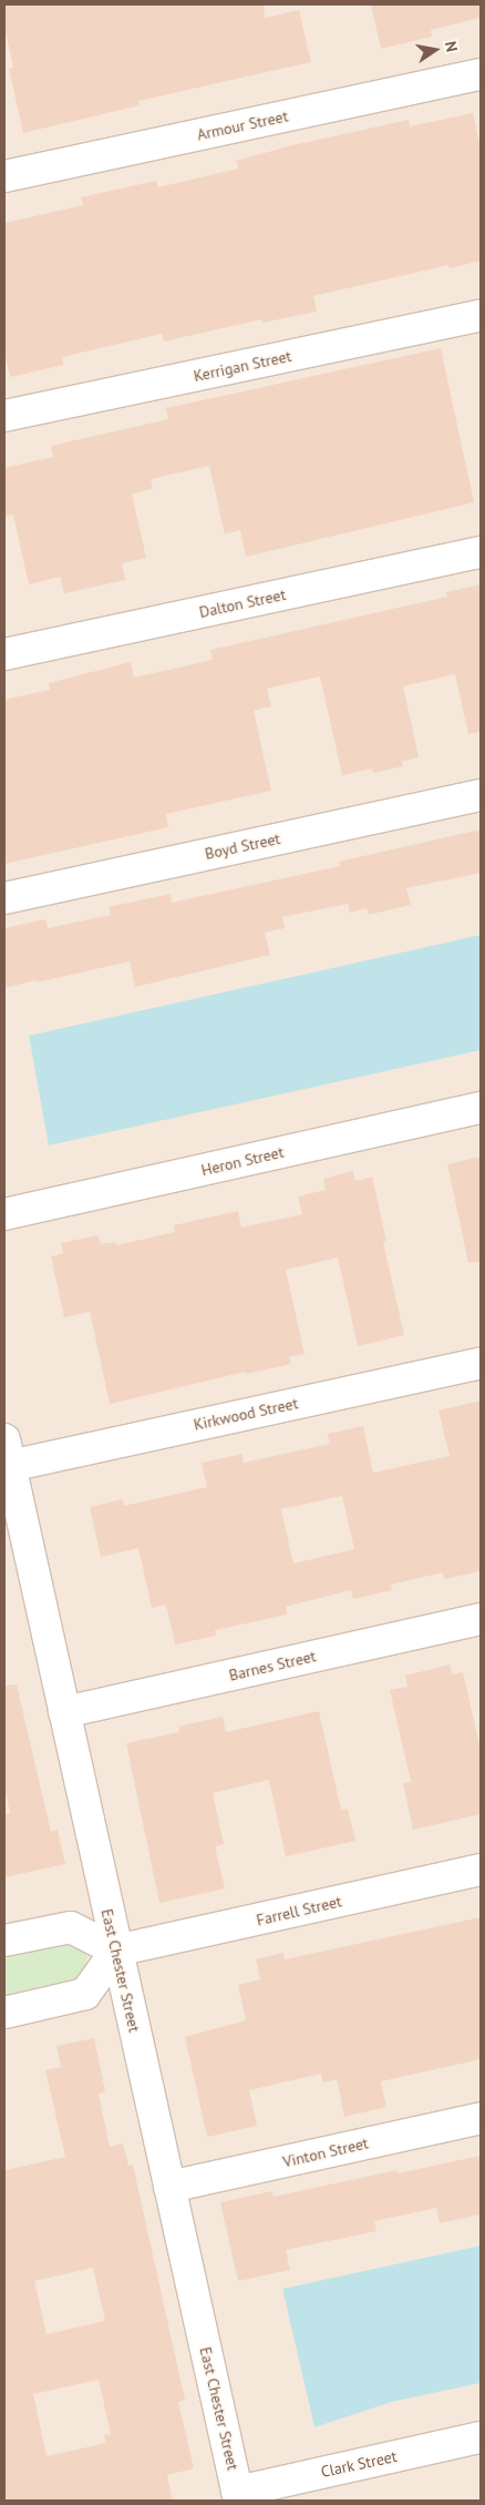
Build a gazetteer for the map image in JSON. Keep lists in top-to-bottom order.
{
  "streets": {
    "street": [
      "Armour Street",
      "Kerrigan Street",
      "Dalton Street",
      "Boyd Street",
      "Heron Street",
      "Kirkwood Street",
      "Barnes Street",
      "Farrell Street",
      "East Chester Street",
      "Vinton Street",
      "Clark Street"
    ]
  },
  "crossings": [
    ["Kirkwood Street", "East Chester Street"],
    ["Barnes Street", "East Chester Street"],
    ["Farrell Street", "East Chester Street"],
    ["East Chester Street", "Vinton Street"],
    ["East Chester Street", "Clark Street"]
  ],
  "north": "right"
}
